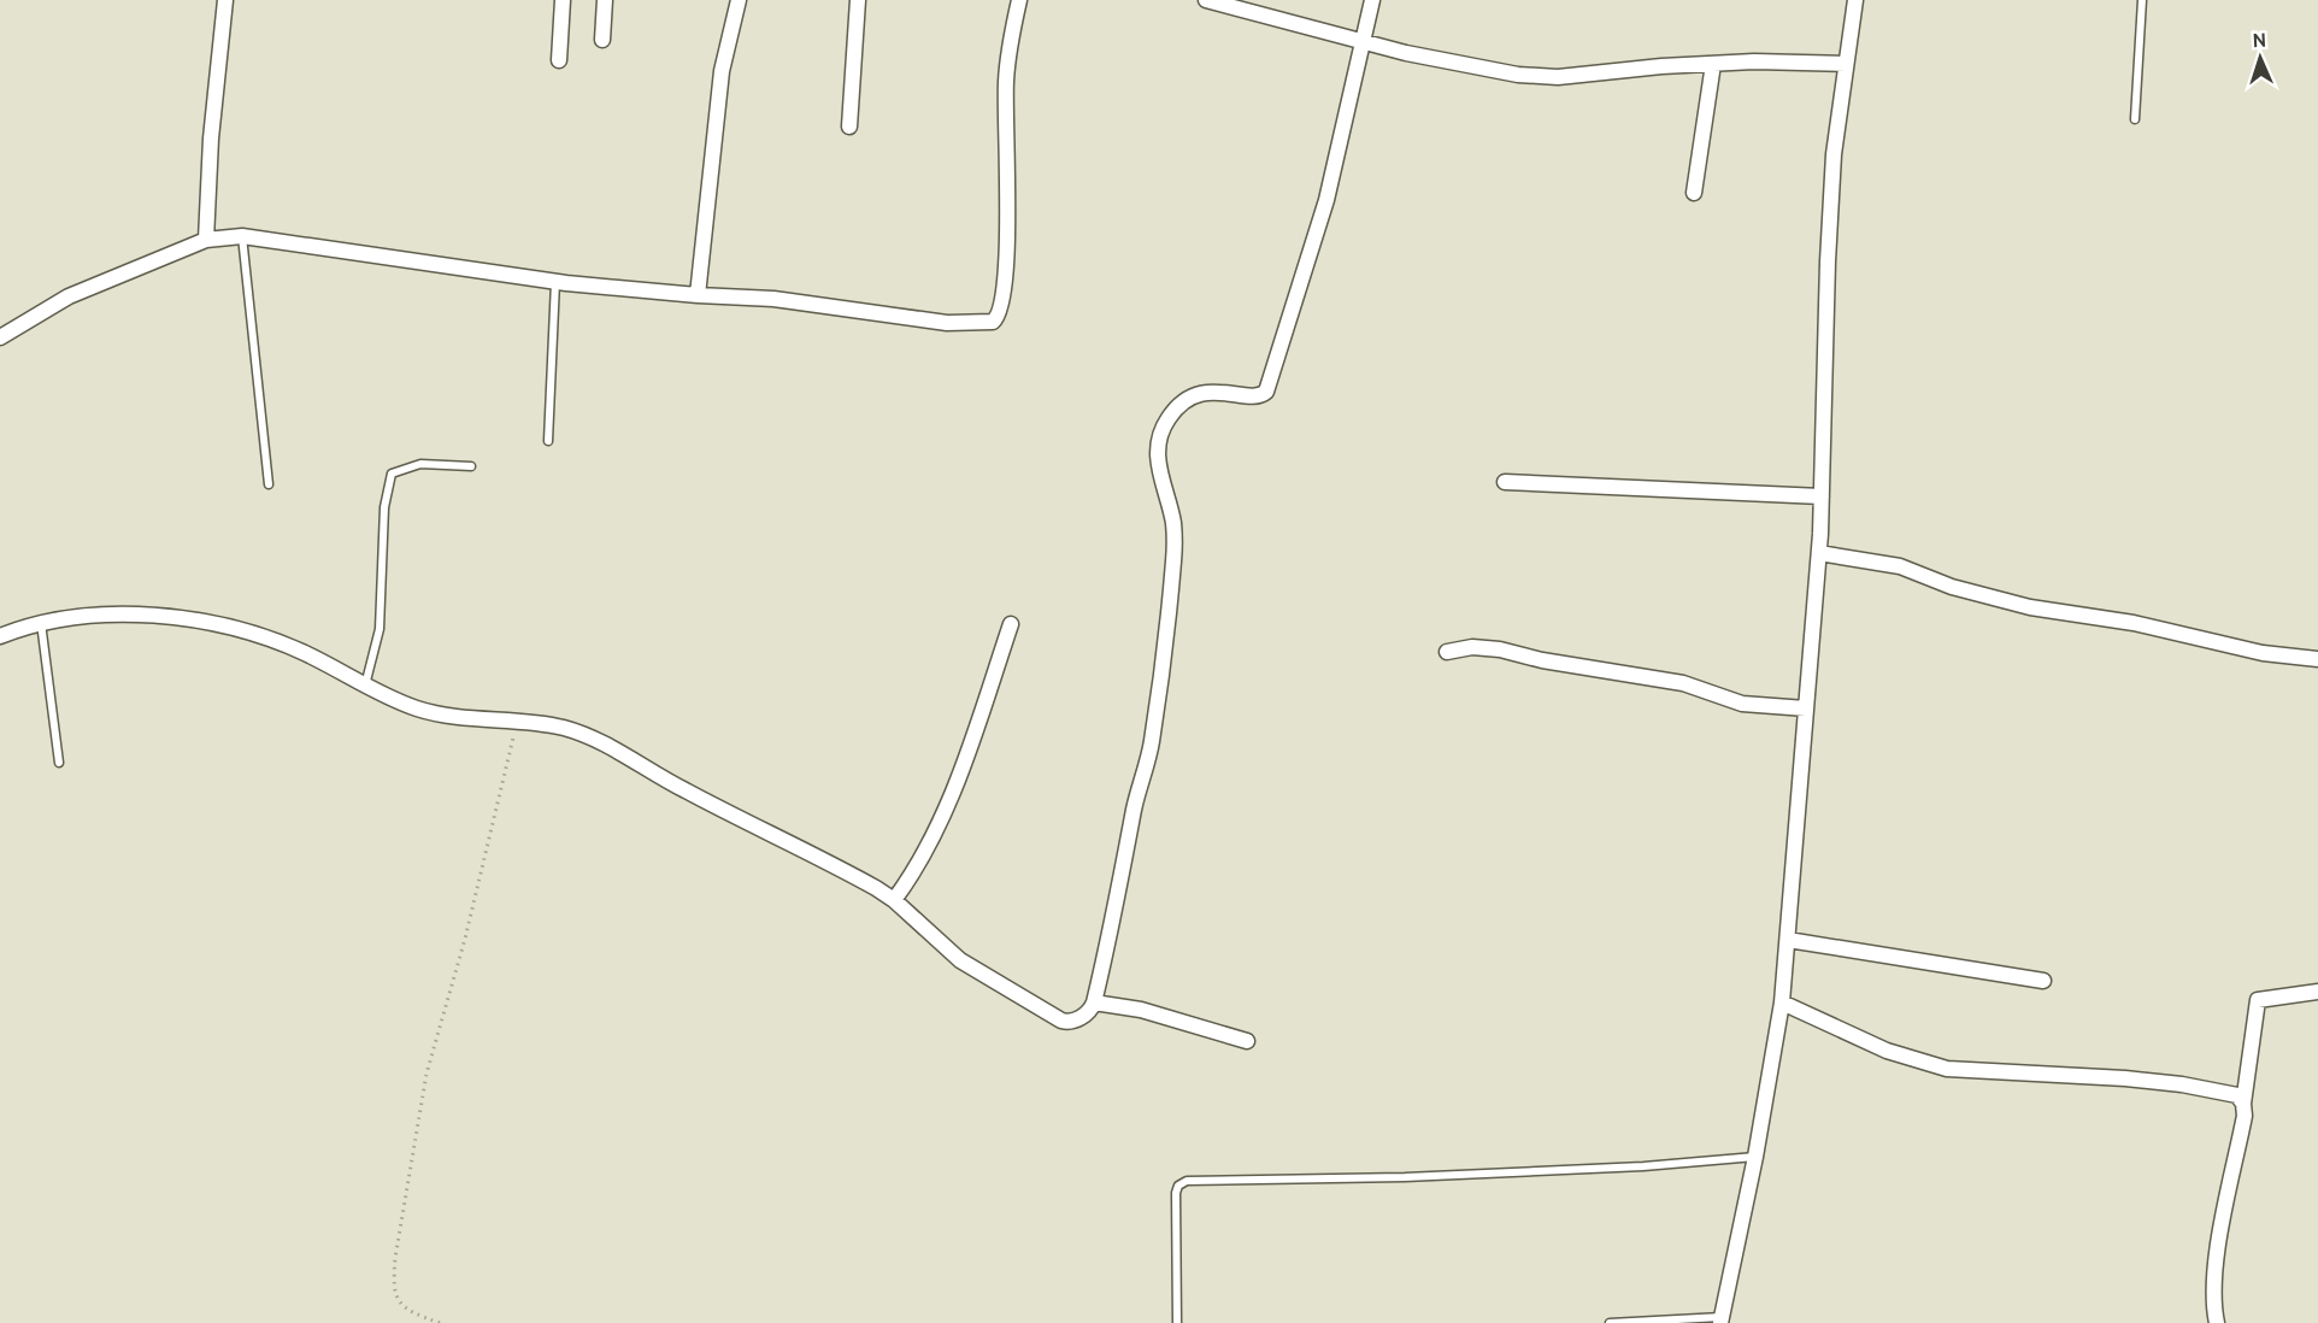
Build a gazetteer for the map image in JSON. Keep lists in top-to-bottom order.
{
  "north": "top"
}
